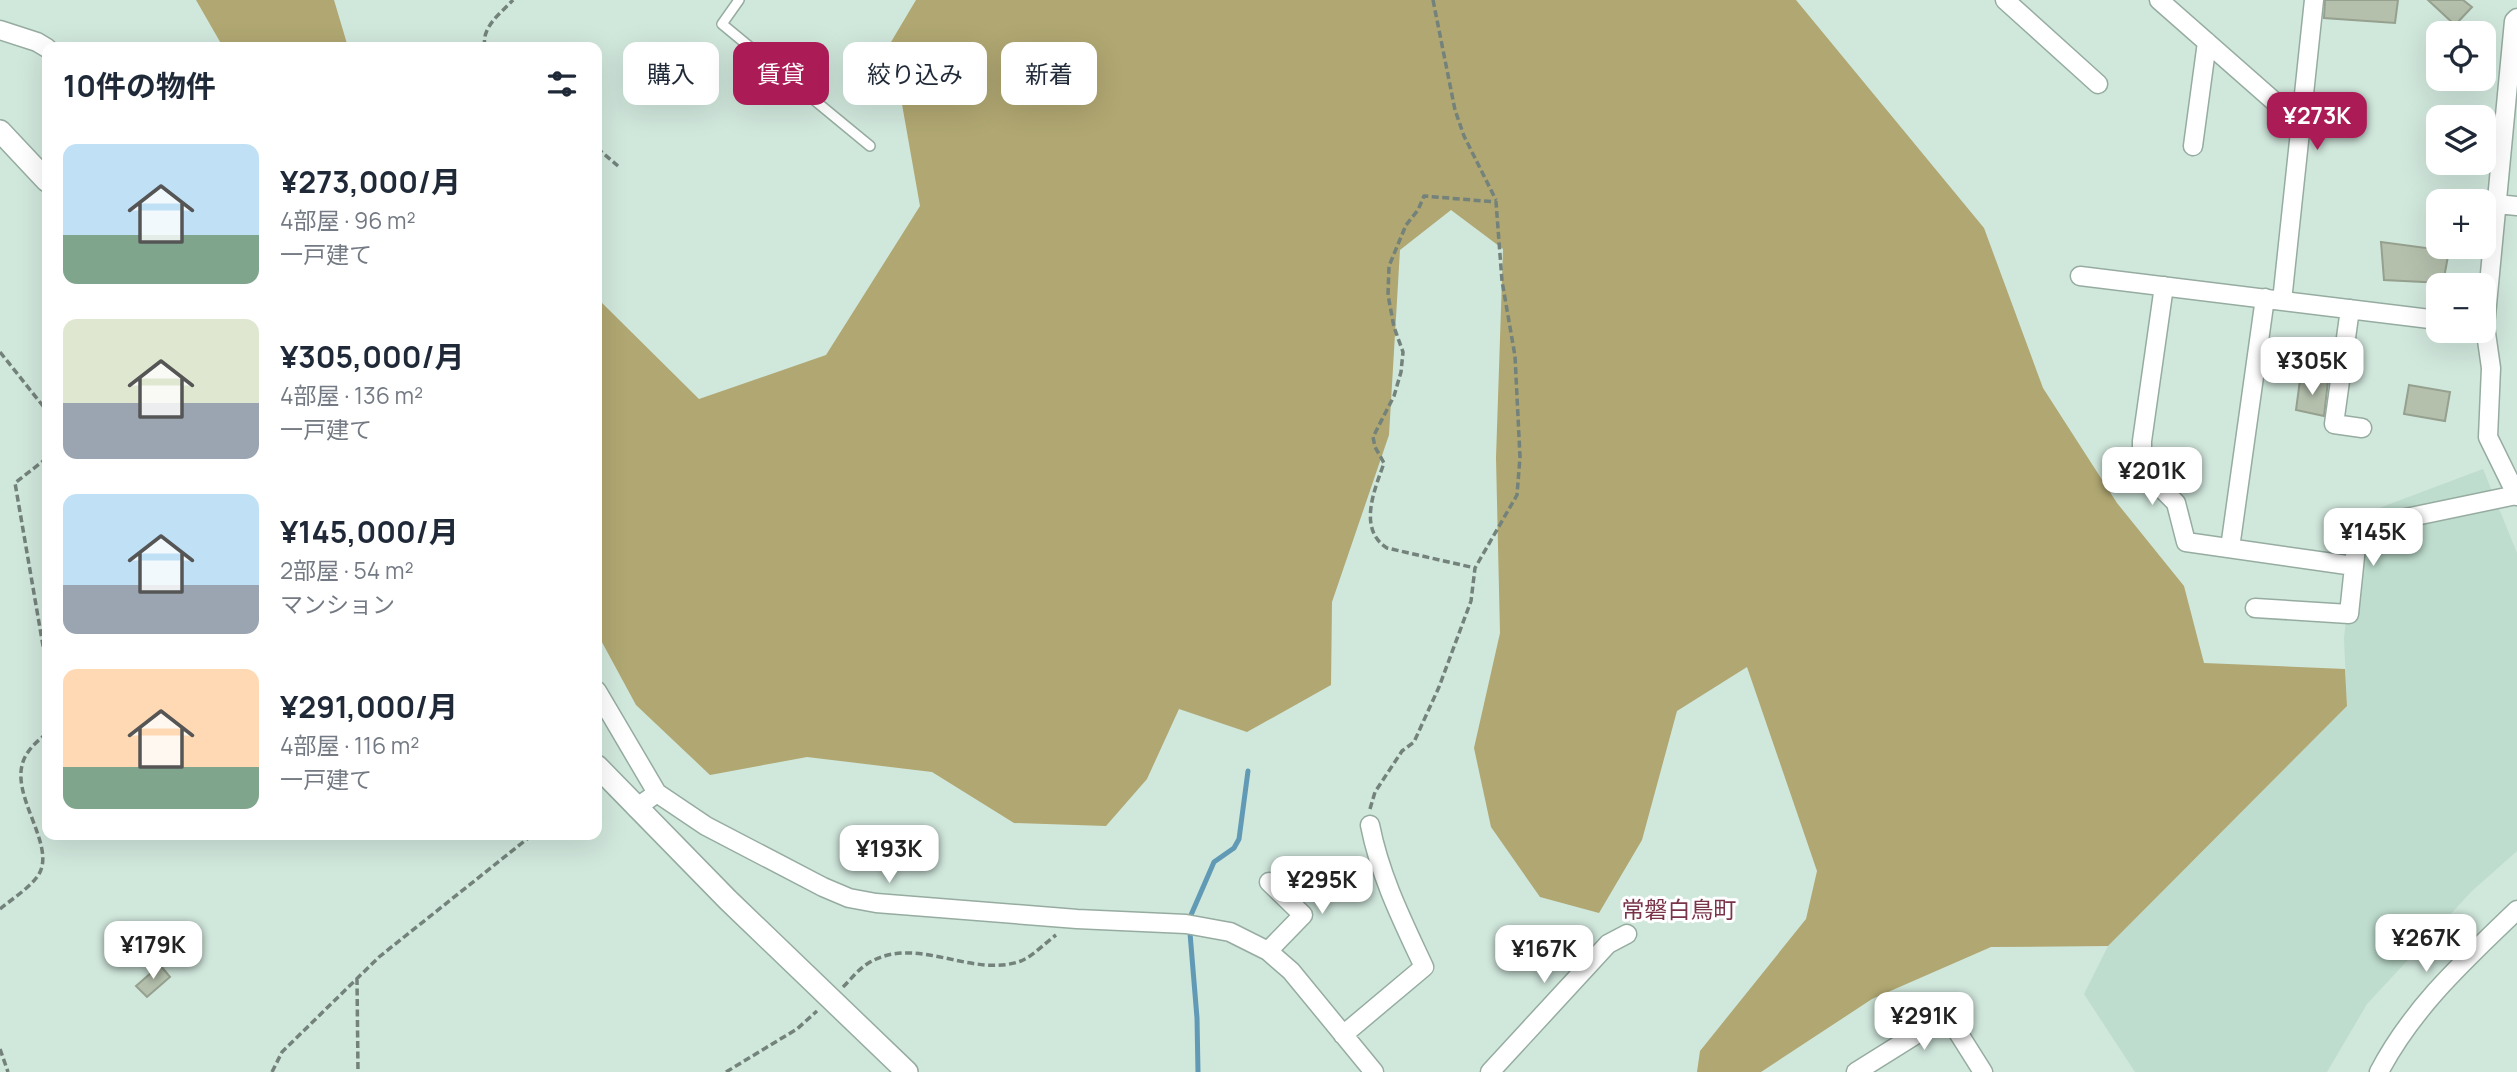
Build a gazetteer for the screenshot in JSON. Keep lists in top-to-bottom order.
{
  "districts": ["常磐白鳥町"],
  "page": {
    "map_buttons": ["+", "−"],
    "chip": [
      "購入",
      "賃貸",
      "絞り込み",
      "新着"
    ],
    "heading": "10件の物件",
    "price": [
      "¥273K",
      "¥305K",
      "¥201K",
      "¥145K",
      "¥193K",
      "¥295K",
      "¥267K",
      "¥179K",
      "¥167K",
      "¥291K"
    ],
    "list": [
      {
        "name": "¥273,000/月",
        "note": "4部屋 · 96 m² · 一戸建て"
      },
      {
        "name": "¥305,000/月",
        "note": "4部屋 · 136 m² · 一戸建て"
      },
      {
        "name": "¥145,000/月",
        "note": "2部屋 · 54 m² · マンション"
      },
      {
        "name": "¥291,000/月",
        "note": "4部屋 · 116 m² · 一戸建て"
      }
    ]
  }
}
